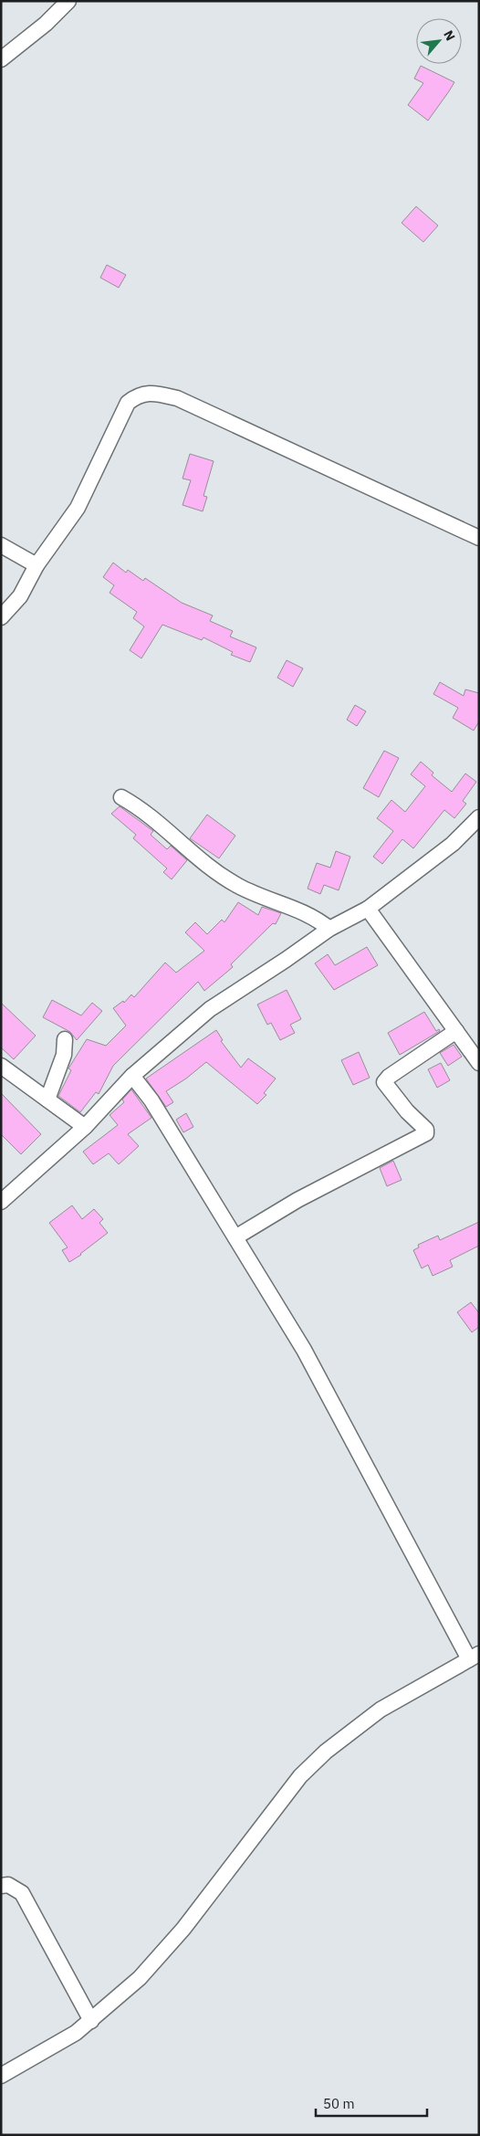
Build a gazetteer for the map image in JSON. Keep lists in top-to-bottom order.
{
  "scale_bar": "50 m",
  "north": "top right"
}
